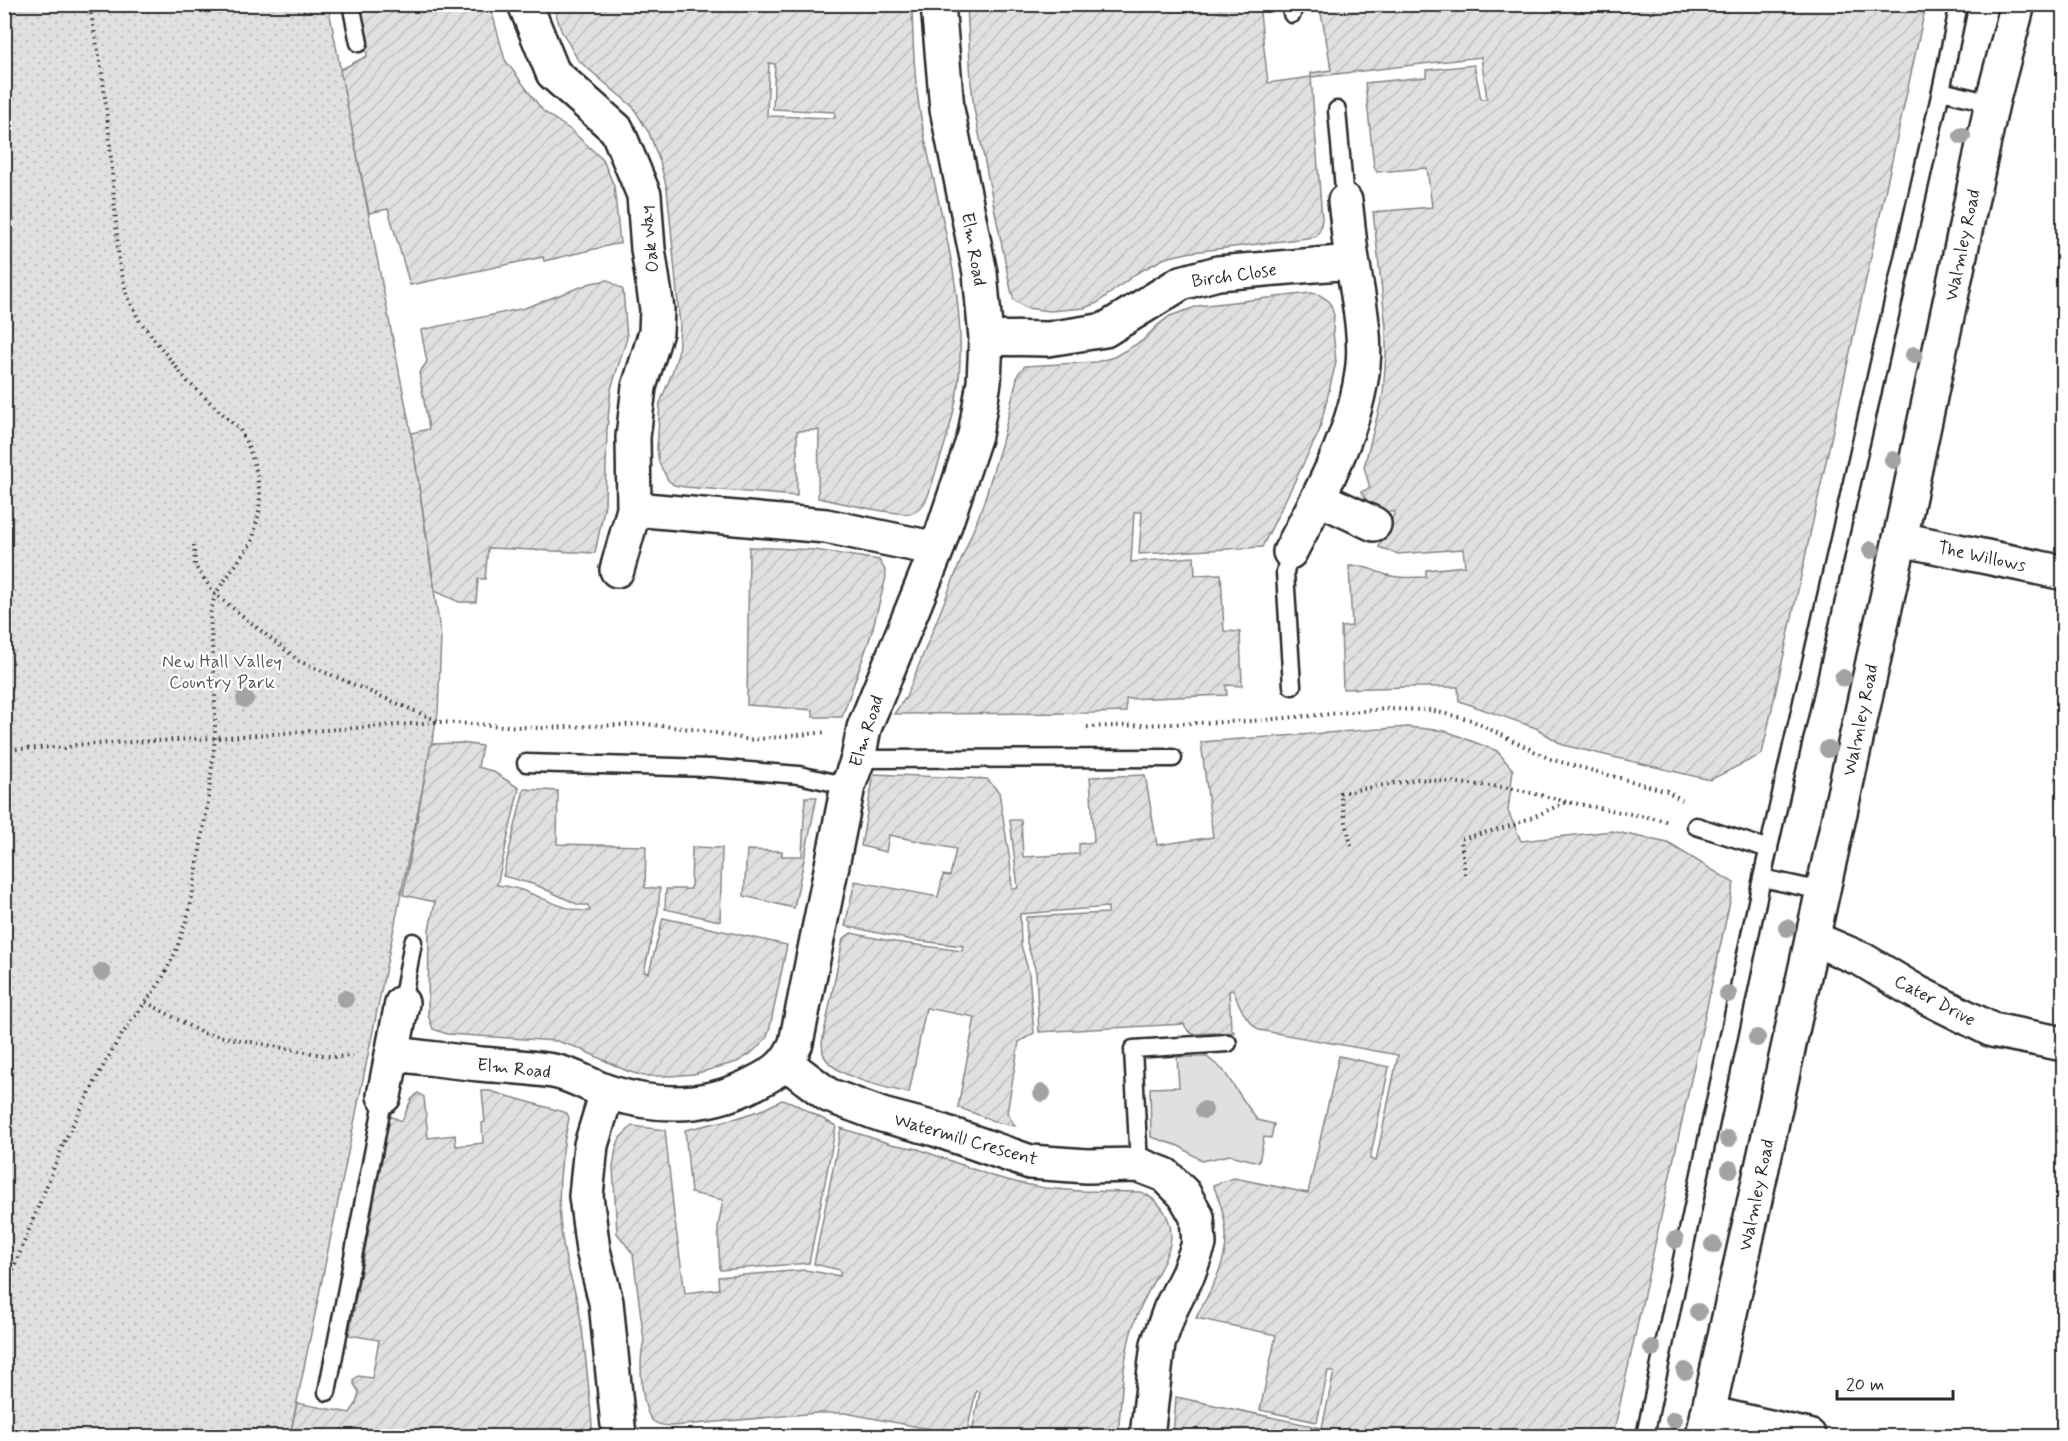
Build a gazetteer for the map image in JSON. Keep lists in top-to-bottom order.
{
  "streets": {
    "street": [
      "Oak Way",
      "Walmley Road",
      "Elm Road",
      "Birch Close",
      "The Willows",
      "Cater Drive",
      "Watermill Crescent"
    ]
  },
  "crossings": [
    ["Walmley Road", "The Willows"],
    ["Walmley Road", "Cater Drive"],
    ["Elm Road", "Birch Close"],
    ["Elm Road", "Watermill Crescent"]
  ],
  "parks": ["New Hall Valley Country Park"],
  "scale_bar": "20 m"
}
